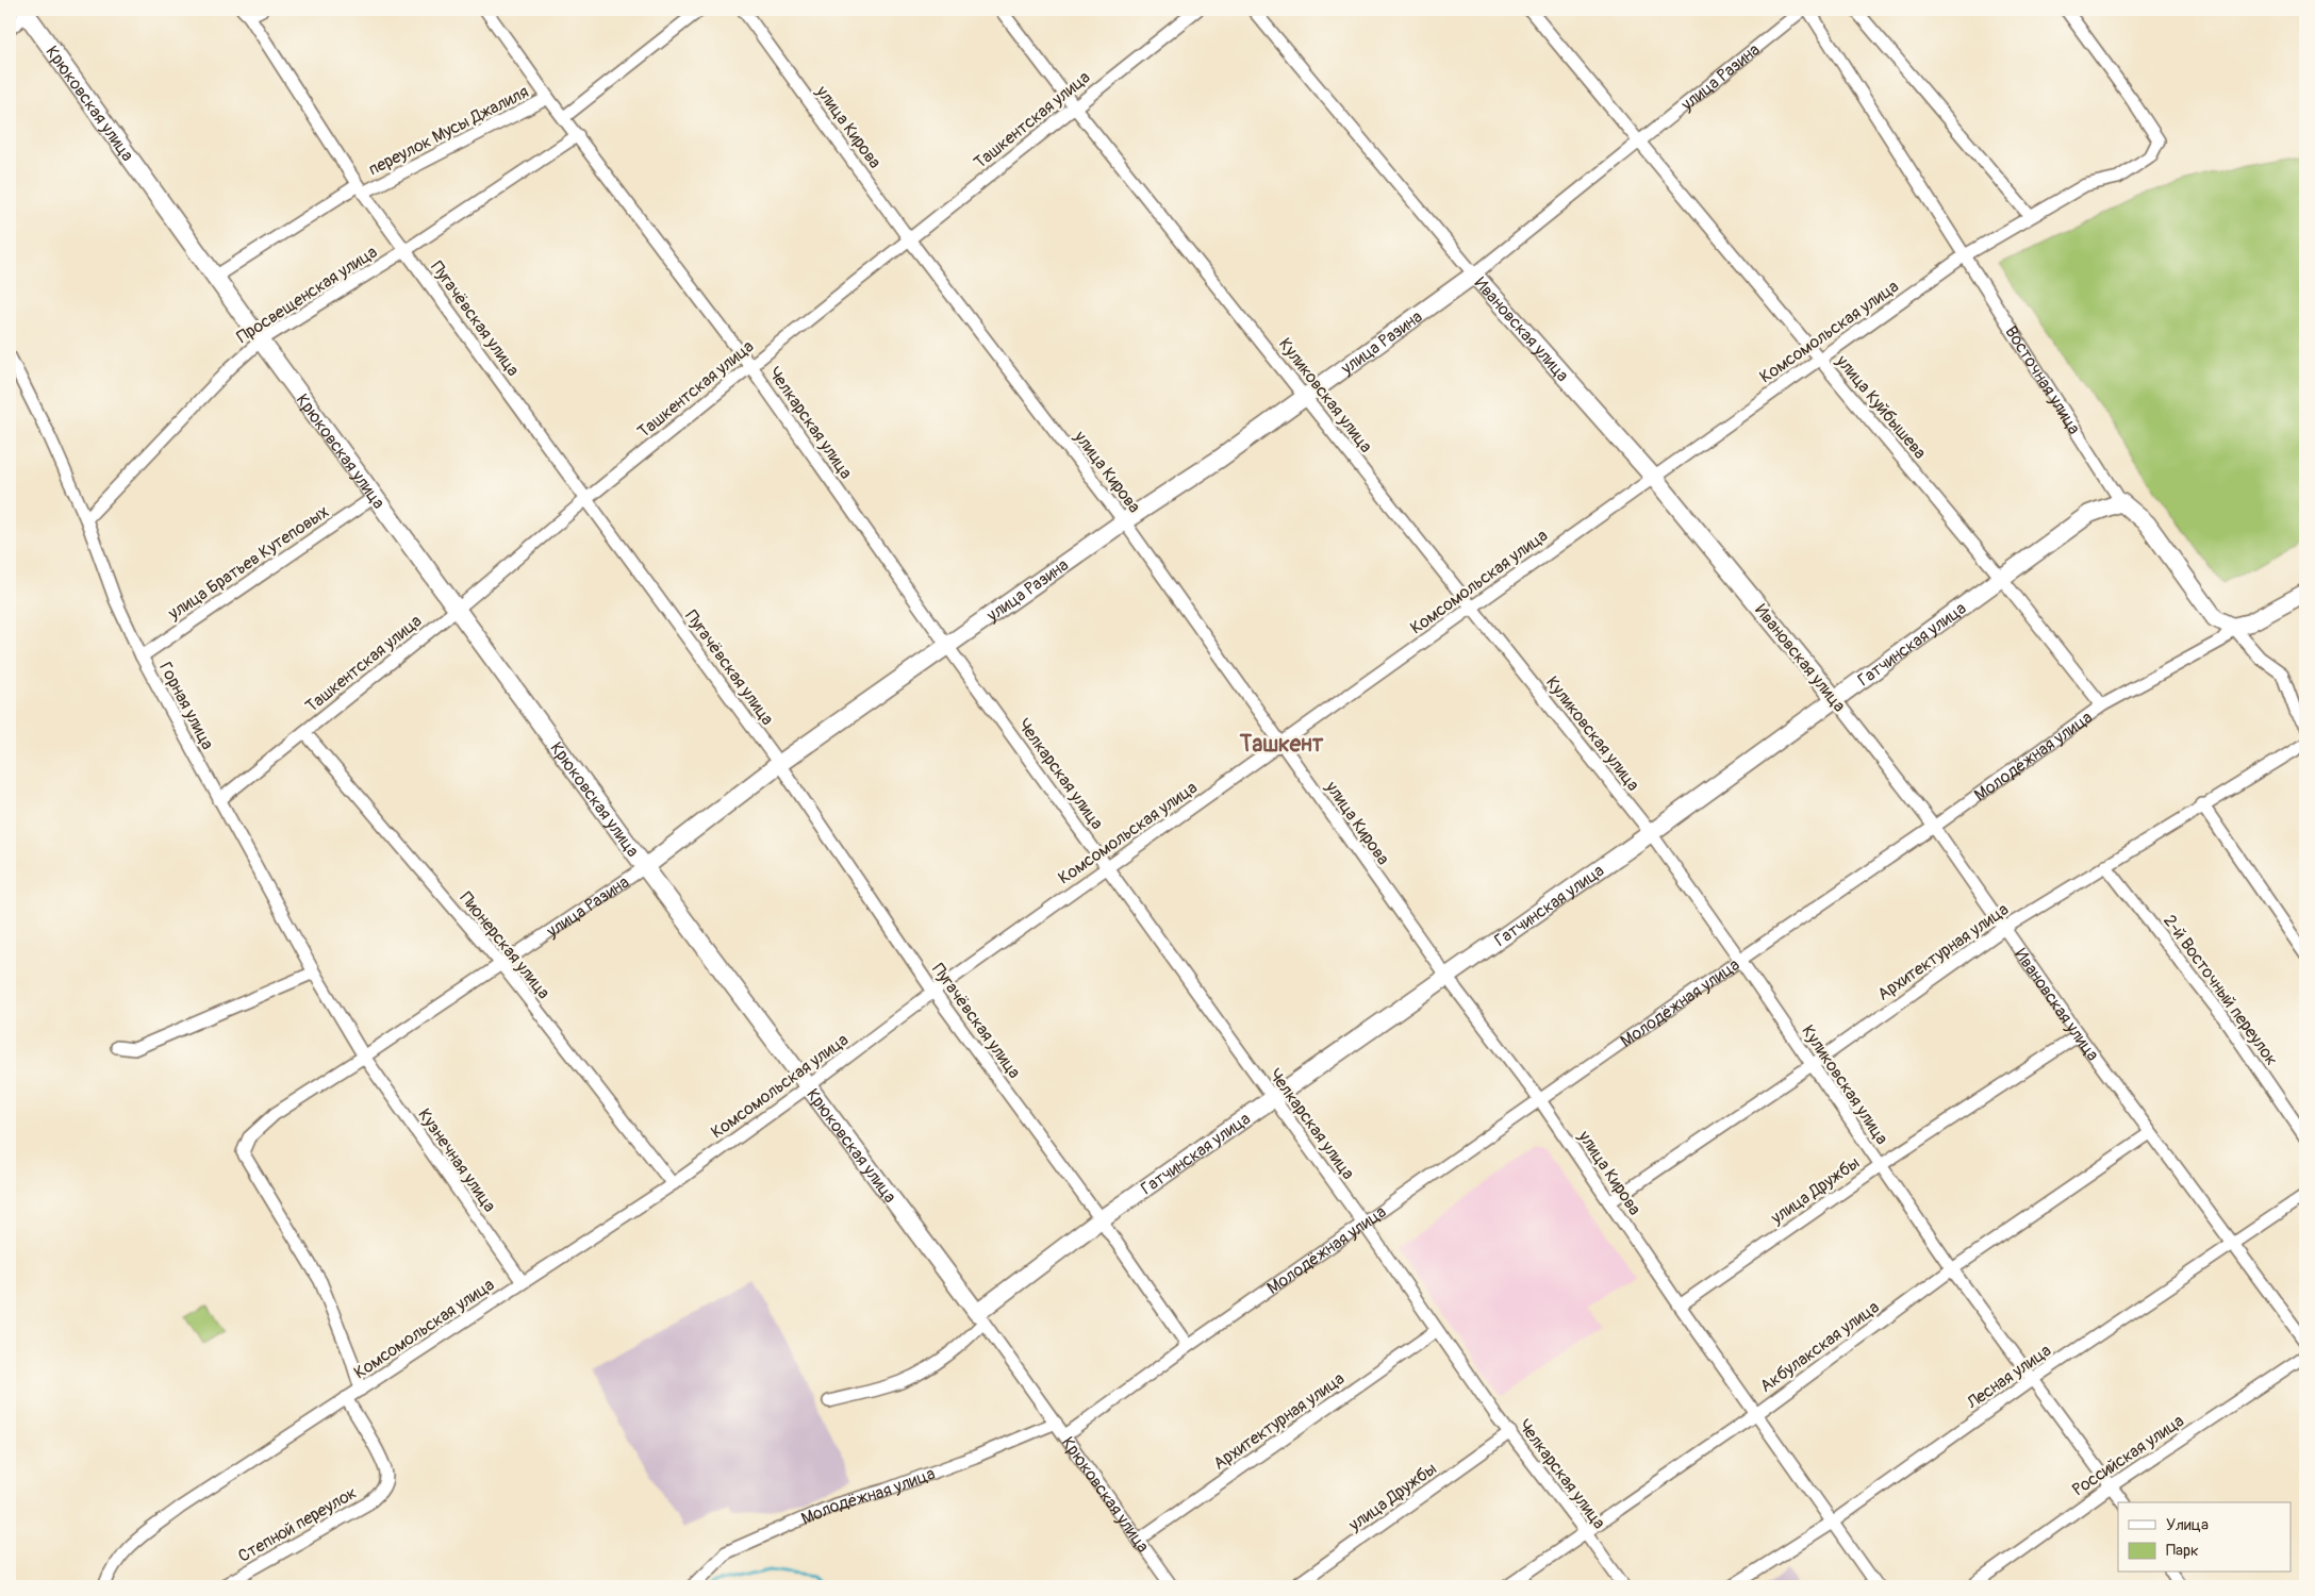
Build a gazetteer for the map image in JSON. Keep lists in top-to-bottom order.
{
  "streets": {
    "street": [
      "улица Разина",
      "Крюковская улица",
      "Ташкентская улица",
      "улица Кирова",
      "переулок Мусы Джалиля",
      "Просвещенская улица",
      "Пугачёвская улица",
      "Ивановская улица",
      "Комсомольская улица",
      "Восточная улица",
      "Куликовская улица",
      "улица Куйбышева",
      "Челкарская улица",
      "улица Братьев Кутеповых",
      "Гатчинская улица",
      "Горная улица",
      "Молодёжная улица",
      "Пионерская улица",
      "Архитектурная улица",
      "2-й Восточный переулок",
      "Кузнечная улица",
      "улица Дружбы",
      "Акбулакская улица",
      "Лесная улица",
      "Российская улица",
      "Степной переулок"
    ]
  },
  "crossings": [
    ["улица Разина", "Крюковская улица"],
    ["улица Разина", "улица Кирова"],
    ["улица Разина", "Пугачёвская улица"],
    ["улица Разина", "Ивановская улица"],
    ["улица Разина", "Комсомольская улица"],
    ["улица Разина", "Куликовская улица"],
    ["улица Разина", "улица Куйбышева"],
    ["улица Разина", "Челкарская улица"],
    ["улица Разина", "Горная улица"],
    ["улица Разина", "Пионерская улица"],
    ["улица Разина", "Кузнечная улица"],
    ["Крюковская улица", "Ташкентская улица"],
    ["Крюковская улица", "переулок Мусы Джалиля"],
    ["Крюковская улица", "Просвещенская улица"],
    ["Крюковская улица", "Комсомольская улица"],
    ["Крюковская улица", "улица Братьев Кутеповых"],
    ["Крюковская улица", "Гатчинская улица"],
    ["Крюковская улица", "Молодёжная улица"],
    ["Крюковская улица", "Архитектурная улица"],
    ["Ташкентская улица", "улица Кирова"],
    ["Ташкентская улица", "Пугачёвская улица"],
    ["Ташкентская улица", "Куликовская улица"],
    ["Ташкентская улица", "Челкарская улица"],
    ["Ташкентская улица", "Горная улица"],
    ["Ташкентская улица", "Пионерская улица"],
    ["улица Кирова", "Комсомольская улица"],
    ["улица Кирова", "Гатчинская улица"],
    ["улица Кирова", "Молодёжная улица"],
    ["улица Кирова", "Архитектурная улица"],
    ["улица Кирова", "улица Дружбы"],
    ["улица Кирова", "Акбулакская улица"],
    ["улица Кирова", "Лесная улица"],
    ["переулок Мусы Джалиля", "Пугачёвская улица"],
    ["переулок Мусы Джалиля", "Челкарская улица"],
    ["Просвещенская улица", "Пугачёвская улица"],
    ["Просвещенская улица", "Челкарская улица"],
    ["Просвещенская улица", "Горная улица"],
    ["Пугачёвская улица", "Комсомольская улица"],
    ["Пугачёвская улица", "Гатчинская улица"],
    ["Пугачёвская улица", "Молодёжная улица"],
    ["Ивановская улица", "Комсомольская улица"],
    ["Ивановская улица", "Гатчинская улица"],
    ["Ивановская улица", "Молодёжная улица"],
    ["Ивановская улица", "Архитектурная улица"],
    ["Ивановская улица", "улица Дружбы"],
    ["Ивановская улица", "Акбулакская улица"],
    ["Ивановская улица", "Лесная улица"],
    ["Комсомольская улица", "Восточная улица"],
    ["Комсомольская улица", "Куликовская улица"],
    ["Комсомольская улица", "улица Куйбышева"],
    ["Комсомольская улица", "Челкарская улица"],
    ["Комсомольская улица", "Пионерская улица"],
    ["Комсомольская улица", "Кузнечная улица"],
    ["Комсомольская улица", "Степной переулок"],
    ["Восточная улица", "Гатчинская улица"],
    ["Восточная улица", "Молодёжная улица"],
    ["Куликовская улица", "Гатчинская улица"],
    ["Куликовская улица", "Молодёжная улица"],
    ["Куликовская улица", "Архитектурная улица"],
    ["Куликовская улица", "улица Дружбы"],
    ["Куликовская улица", "Акбулакская улица"],
    ["Куликовская улица", "Лесная улица"],
    ["Куликовская улица", "Российская улица"],
    ["улица Куйбышева", "Гатчинская улица"],
    ["улица Куйбышева", "Молодёжная улица"],
    ["Челкарская улица", "Гатчинская улица"],
    ["Челкарская улица", "Молодёжная улица"],
    ["Челкарская улица", "Архитектурная улица"],
    ["Челкарская улица", "улица Дружбы"],
    ["Челкарская улица", "Акбулакская улица"],
    ["улица Братьев Кутеповых", "Горная улица"],
    ["Горная улица", "Кузнечная улица"],
    ["Архитектурная улица", "2-й Восточный переулок"]
  ],
  "districts": ["Ташкент"],
  "legend": ["Улица", "Парк"]
}
